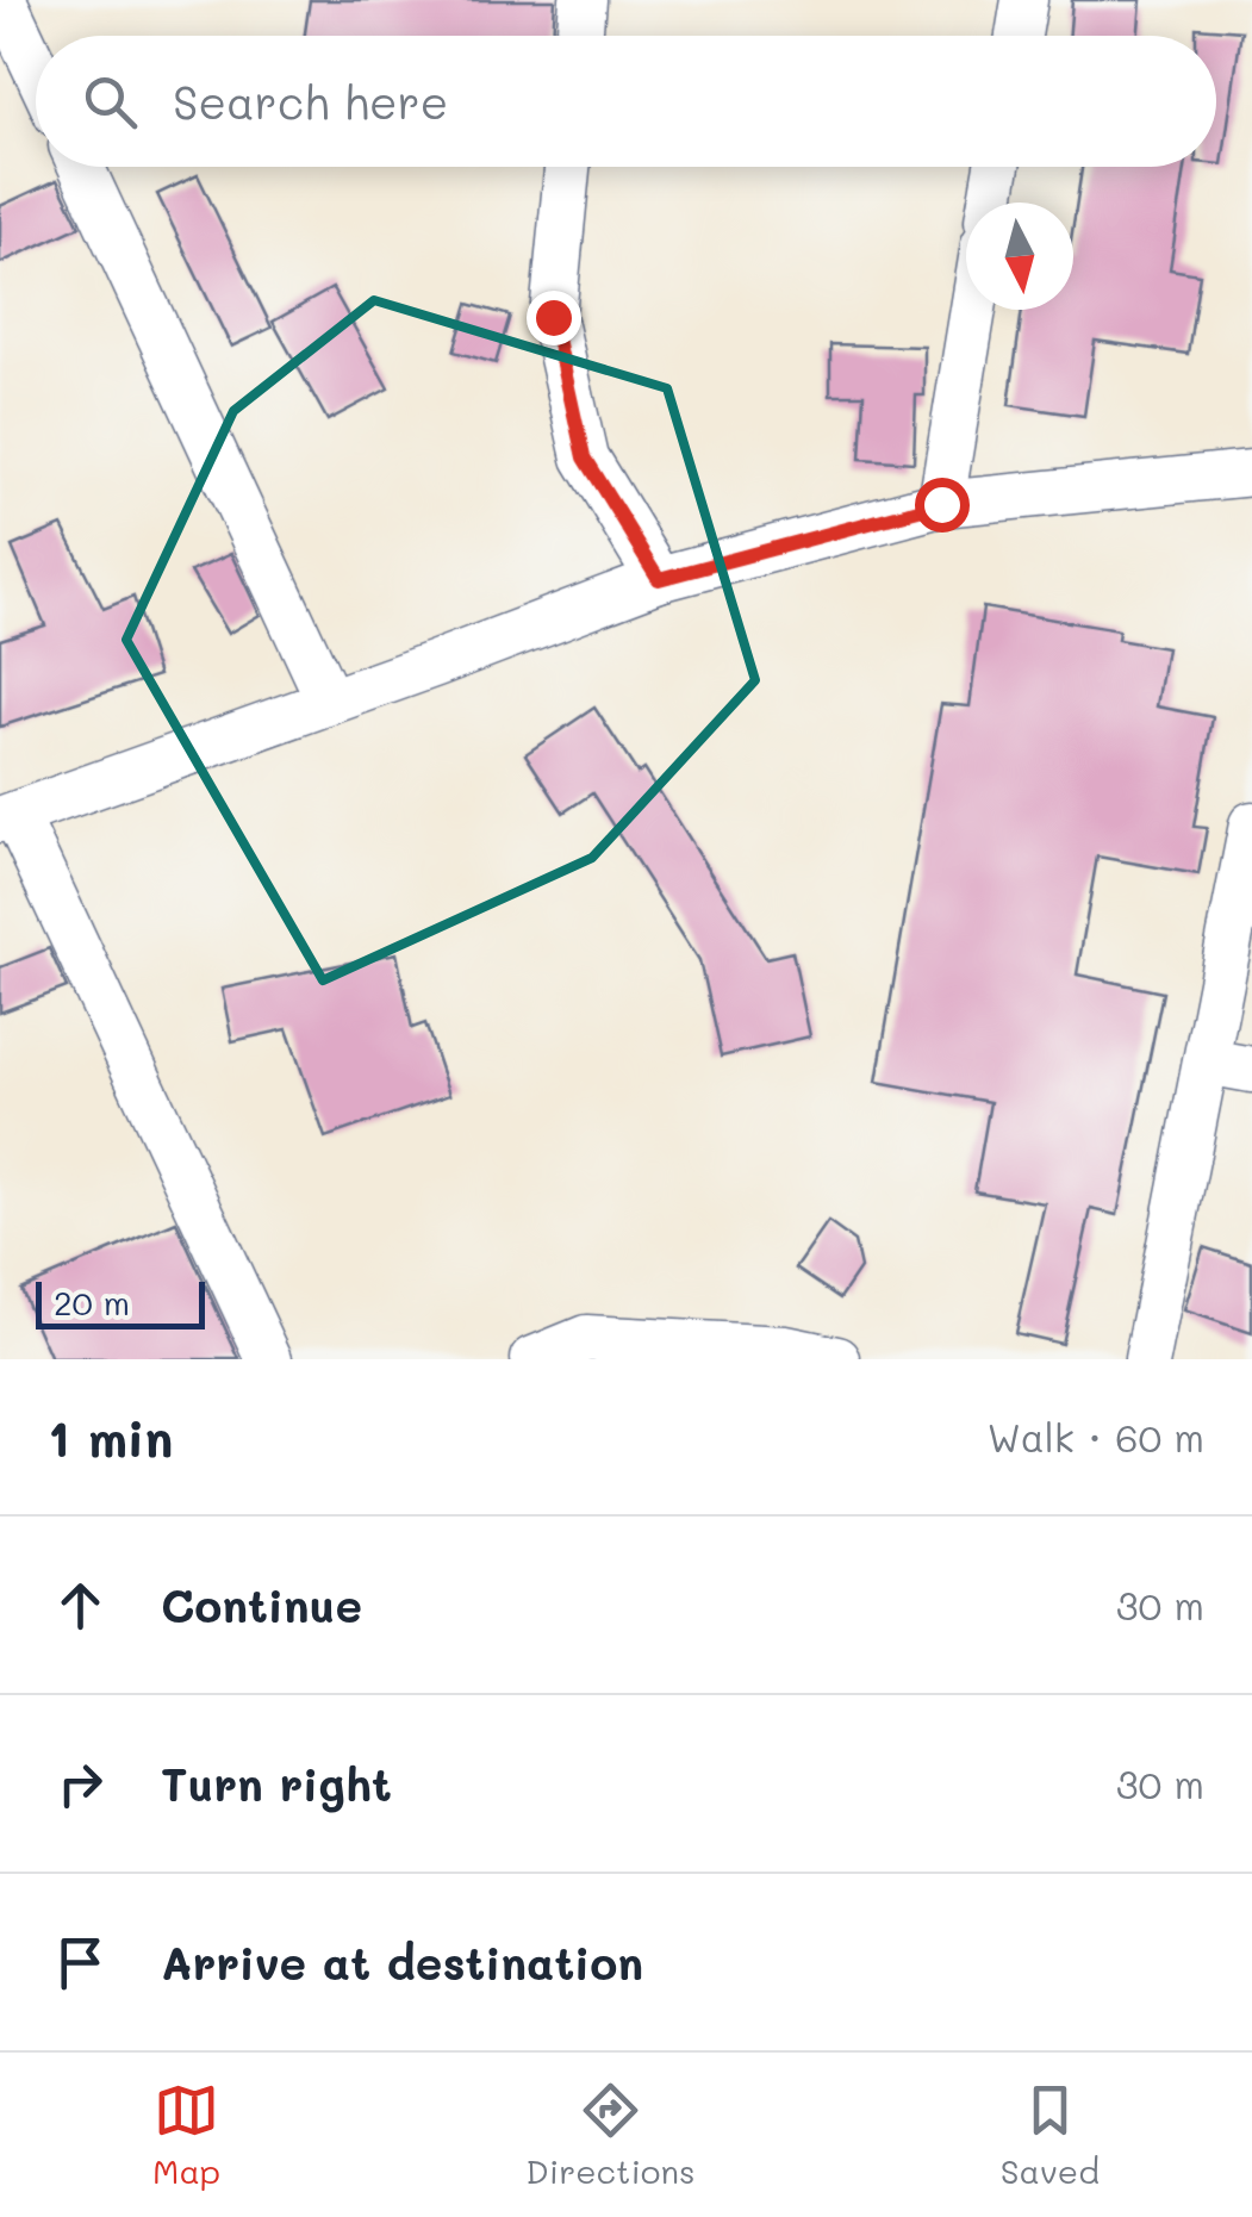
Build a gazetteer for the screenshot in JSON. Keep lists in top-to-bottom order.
{
  "scale_bar": "20 m",
  "north": "bottom",
  "page": {
    "search": "Search here",
    "scale": "20 m",
    "heading": ["1 min", "Walk · 60 m"],
    "list": [
      ["Continue", "30 m"],
      ["Turn right", "30 m"],
      "Arrive at destination"
    ],
    "nav": ["Map", "Directions", "Saved"]
  }
}
